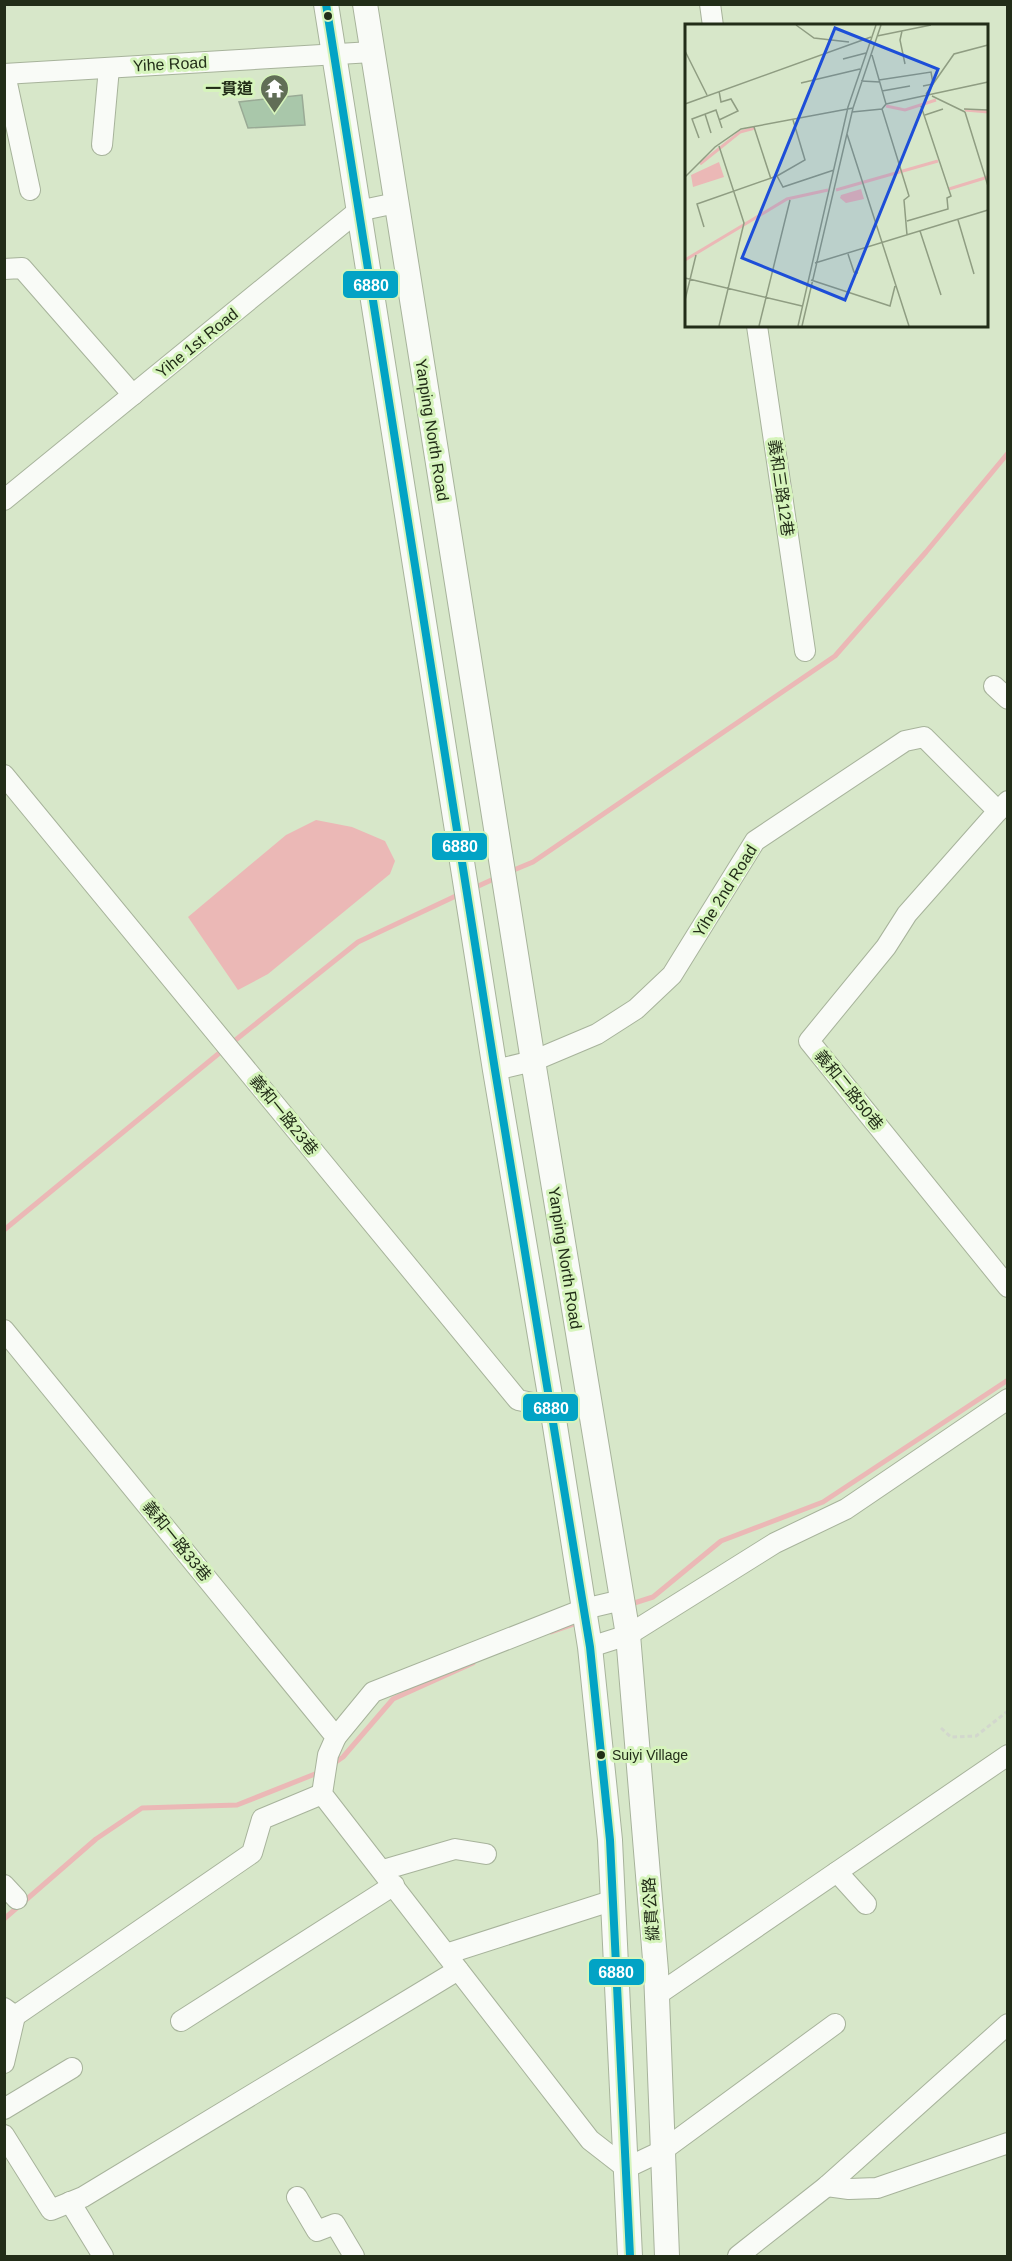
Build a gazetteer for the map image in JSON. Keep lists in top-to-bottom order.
{
  "streets": {
    "main road": ["Yanping North Road", "縱貫公路"],
    "street": [
      "Yihe Road",
      "Yihe 1st Road",
      "義和三路12巷",
      "Yihe 2nd Road",
      "義和二路50巷",
      "義和一路23巷",
      "義和一路33巷"
    ]
  },
  "crossings": [
    ["Yihe Road", "Yanping North Road"],
    ["Yihe 1st Road", "Yanping North Road"],
    ["Yanping North Road", "Yihe 2nd Road"],
    ["Yanping North Road", "義和一路23巷"],
    ["Yanping North Road", "縱貫公路"],
    ["Yihe 2nd Road", "義和二路50巷"]
  ],
  "places": {
    "temple": ["一貫道"],
    "other": ["Suiyi Village"]
  },
  "lines": ["transit line 6880"]
}
